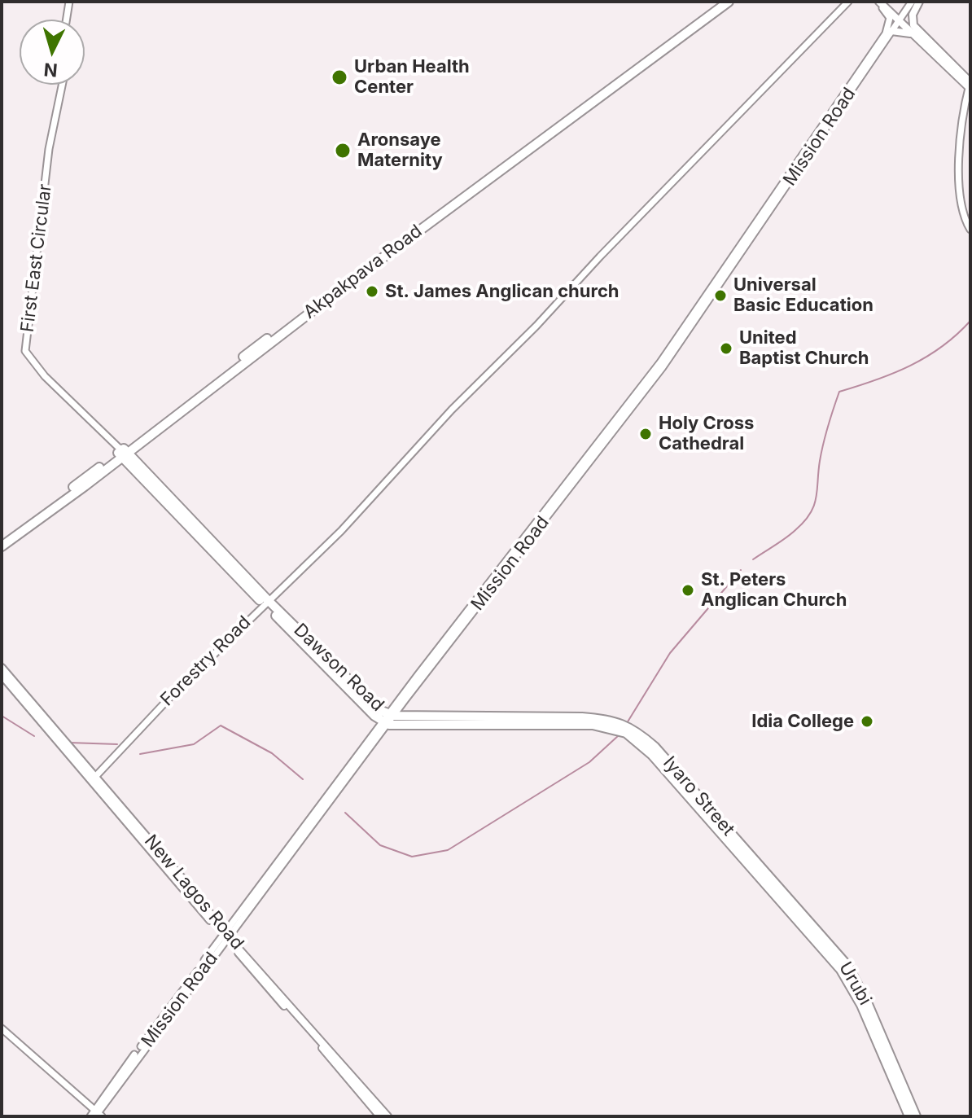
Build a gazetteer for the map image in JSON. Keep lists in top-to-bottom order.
{
  "streets": {
    "highway": [
      "Akpakpava Road",
      "Dawson Road",
      "Iyaro Street",
      "Urubi"
    ],
    "main road": ["New Lagos Road"],
    "street": ["Mission Road", "First East Circular", "Forestry Road"]
  },
  "crossings": [
    ["Mission Road", "Dawson Road"],
    ["Mission Road", "New Lagos Road"],
    ["First East Circular", "Akpakpava Road"],
    ["First East Circular", "Dawson Road"],
    ["Akpakpava Road", "Dawson Road"],
    ["Forestry Road", "Dawson Road"],
    ["Forestry Road", "New Lagos Road"],
    ["Dawson Road", "Iyaro Street"],
    ["Iyaro Street", "Urubi"]
  ],
  "places": [
    "Urban Health Center",
    "Aronsaye Maternity",
    "St. James Anglican church",
    "Universal Basic Education",
    "United Baptist Church",
    "Holy Cross Cathedral",
    "St. Peters Anglican Church",
    "Idia College"
  ],
  "north": "bottom"
}
